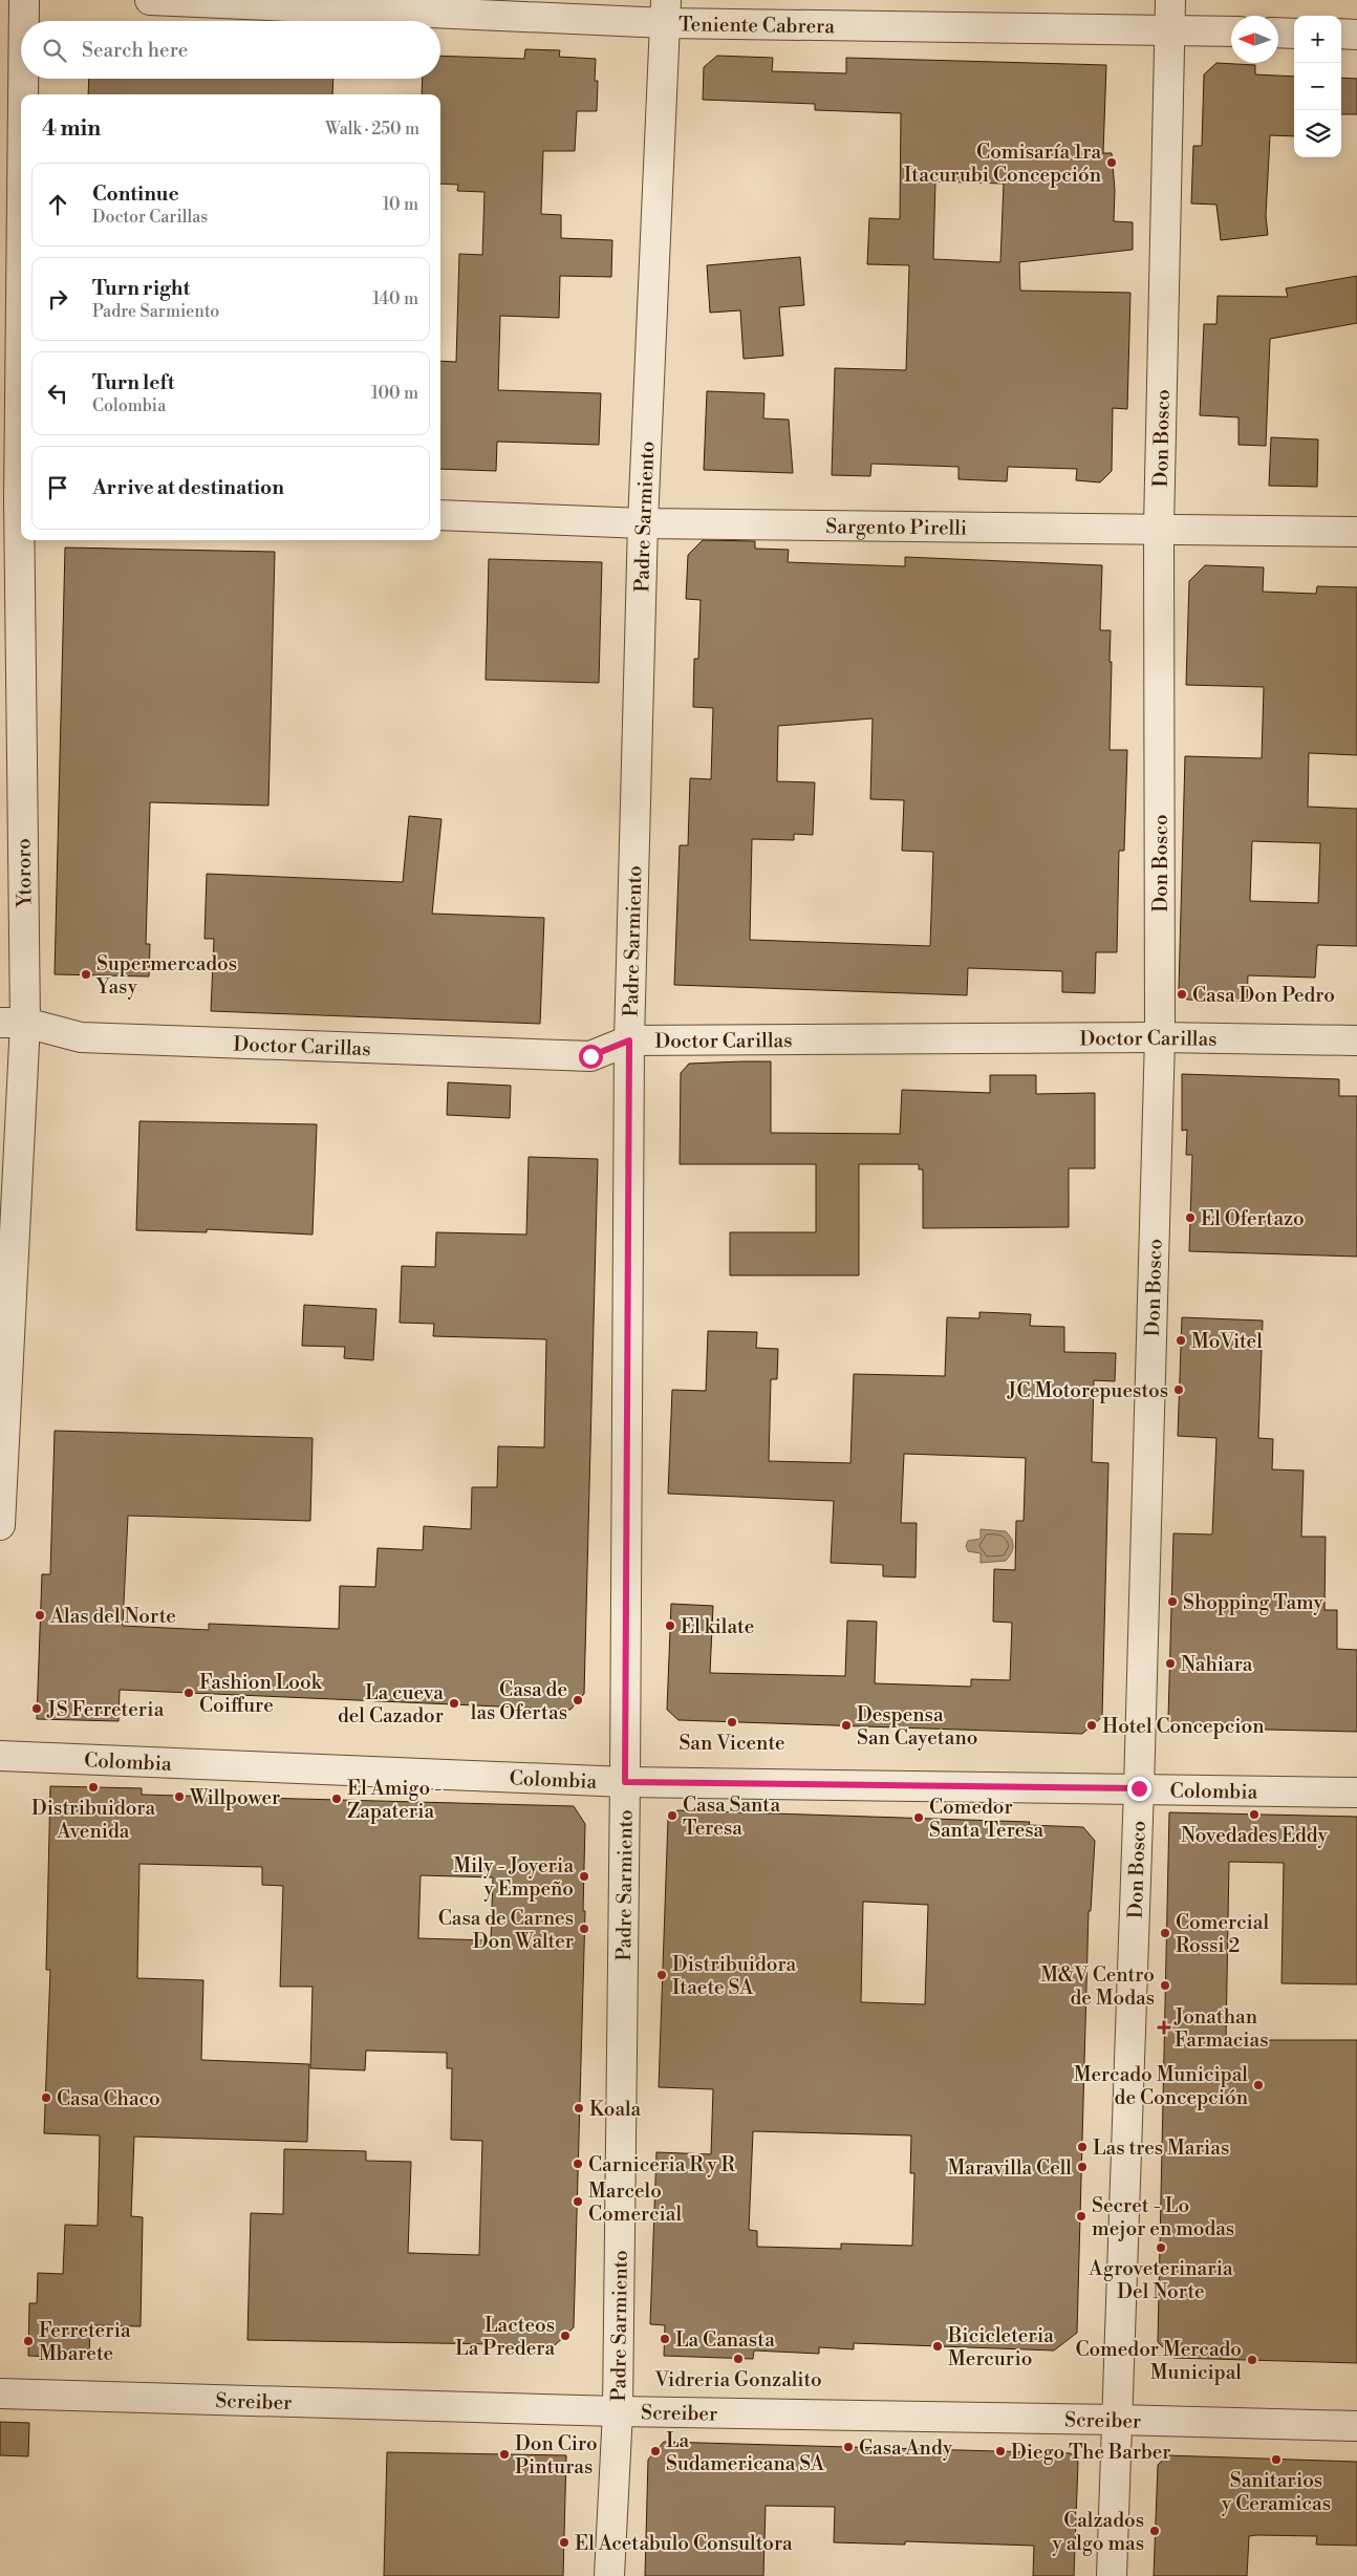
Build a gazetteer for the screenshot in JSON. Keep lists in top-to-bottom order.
{
  "streets": {
    "street": [
      "Teniente Cabrera",
      "Don Bosco",
      "Padre Sarmiento",
      "Sargento Pirelli",
      "Ytororo",
      "Doctor Carillas",
      "Colombia",
      "Screiber"
    ]
  },
  "crossings": [
    ["Teniente Cabrera", "Don Bosco"],
    ["Teniente Cabrera", "Padre Sarmiento"],
    ["Don Bosco", "Sargento Pirelli"],
    ["Don Bosco", "Doctor Carillas"],
    ["Don Bosco", "Colombia"],
    ["Don Bosco", "Screiber"],
    ["Padre Sarmiento", "Sargento Pirelli"],
    ["Padre Sarmiento", "Doctor Carillas"],
    ["Padre Sarmiento", "Colombia"],
    ["Padre Sarmiento", "Screiber"],
    ["Ytororo", "Doctor Carillas"]
  ],
  "places": {
    "other": [
      "Comisaría 1ra Itacurubi Concepción",
      "Supermercados Yasy",
      "Casa Don Pedro",
      "El Ofertazo",
      "MoVitel",
      "JC Motorepuestos",
      "Shopping Tamy",
      "Alas del Norte",
      "El kilate",
      "Nahiara",
      "Fashion Look Coiffure",
      "Casa de las Ofertas",
      "La cueva del Cazador",
      "JS Ferreteria",
      "San Vicente",
      "Despensa San Cayetano",
      "Hotel Concepcion",
      "Distribuidora Avenida",
      "Willpower",
      "El Amigo - Zapateria",
      "Novedades Eddy",
      "Casa Santa Teresa",
      "Comedor Santa Teresa",
      "Mily - Joyeria y Empeño",
      "Casa de Carnes Don Walter",
      "Comercial Rossi 2",
      "Distribuidora Itaete SA",
      "M&V Centro de Modas",
      "Mercado Municipal de Concepción",
      "Casa Chaco",
      "Koala",
      "Las tres Marias",
      "Carniceria R y R",
      "Maravilla Cell",
      "Marcelo Comercial",
      "Secret - Lo mejor en modas",
      "Agroveterinaria Del Norte",
      "Lacteos La Predera",
      "La Canasta",
      "Ferreteria Mbarete",
      "Bicicleteria Mercurio",
      "Vidreria Gonzalito",
      "Comedor Mercado Municipal",
      "Casa Andy",
      "La Sudamericana SA",
      "Diego The Barber",
      "Don Ciro Pinturas",
      "Sanitarios y Ceramicas",
      "Calzados y algo mas",
      "El Acetabulo Consultora"
    ],
    "health": ["Jonathan Farmacias"]
  },
  "north": "left",
  "page": {
    "map_buttons": ["+", "−"],
    "search": "Search here",
    "heading": ["4 min", "Walk · 250 m"],
    "list": [
      ["Continue", "Doctor Carillas", "10 m"],
      ["Turn right", "Padre Sarmiento", "140 m"],
      ["Turn left", "Colombia", "100 m"],
      "Arrive at destination"
    ]
  }
}
